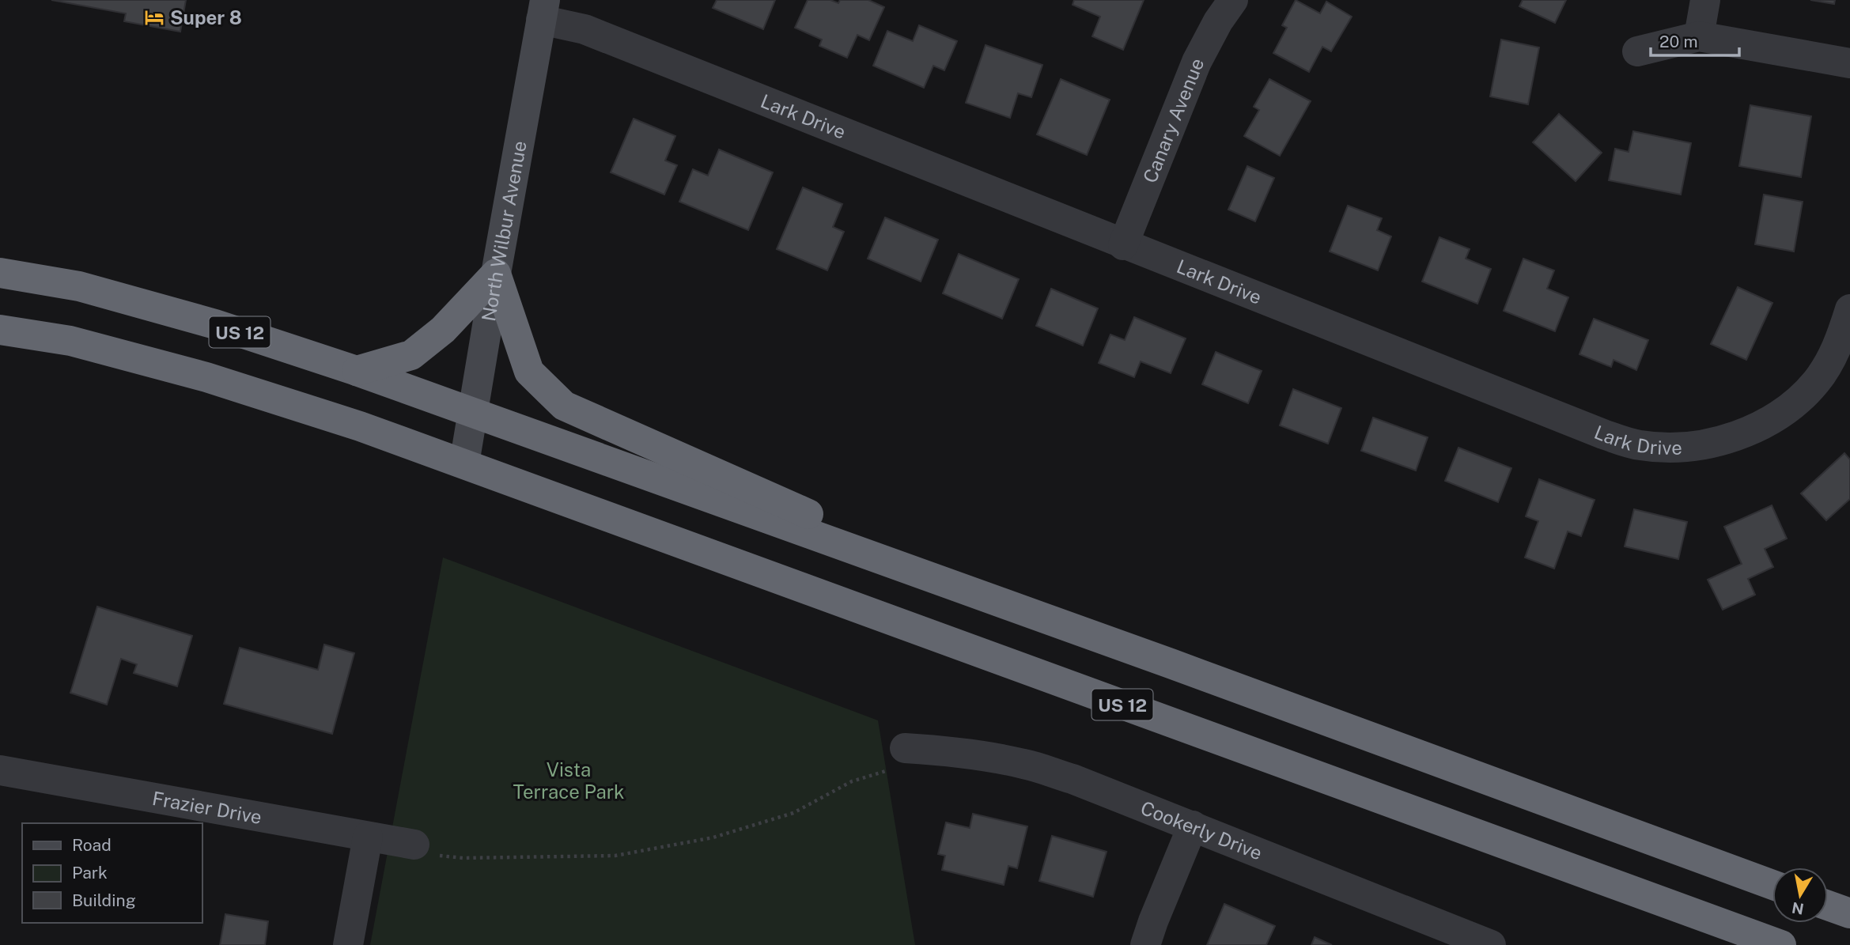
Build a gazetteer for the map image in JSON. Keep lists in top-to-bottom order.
{
  "streets": {
    "highway": ["US 12"],
    "main road": ["North Wilbur Avenue"],
    "street": [
      "Lark Drive",
      "Canary Avenue",
      "Frazier Drive",
      "Cookerly Drive"
    ]
  },
  "crossings": [
    ["Lark Drive", "Canary Avenue"],
    ["Lark Drive", "North Wilbur Avenue"],
    ["North Wilbur Avenue", "US 12"]
  ],
  "parks": ["Vista Terrace Park"],
  "places": {
    "hotel": ["Super 8"]
  },
  "legend": ["Road", "Park", "Building"],
  "scale_bar": "20 m",
  "north": "bottom"
}
